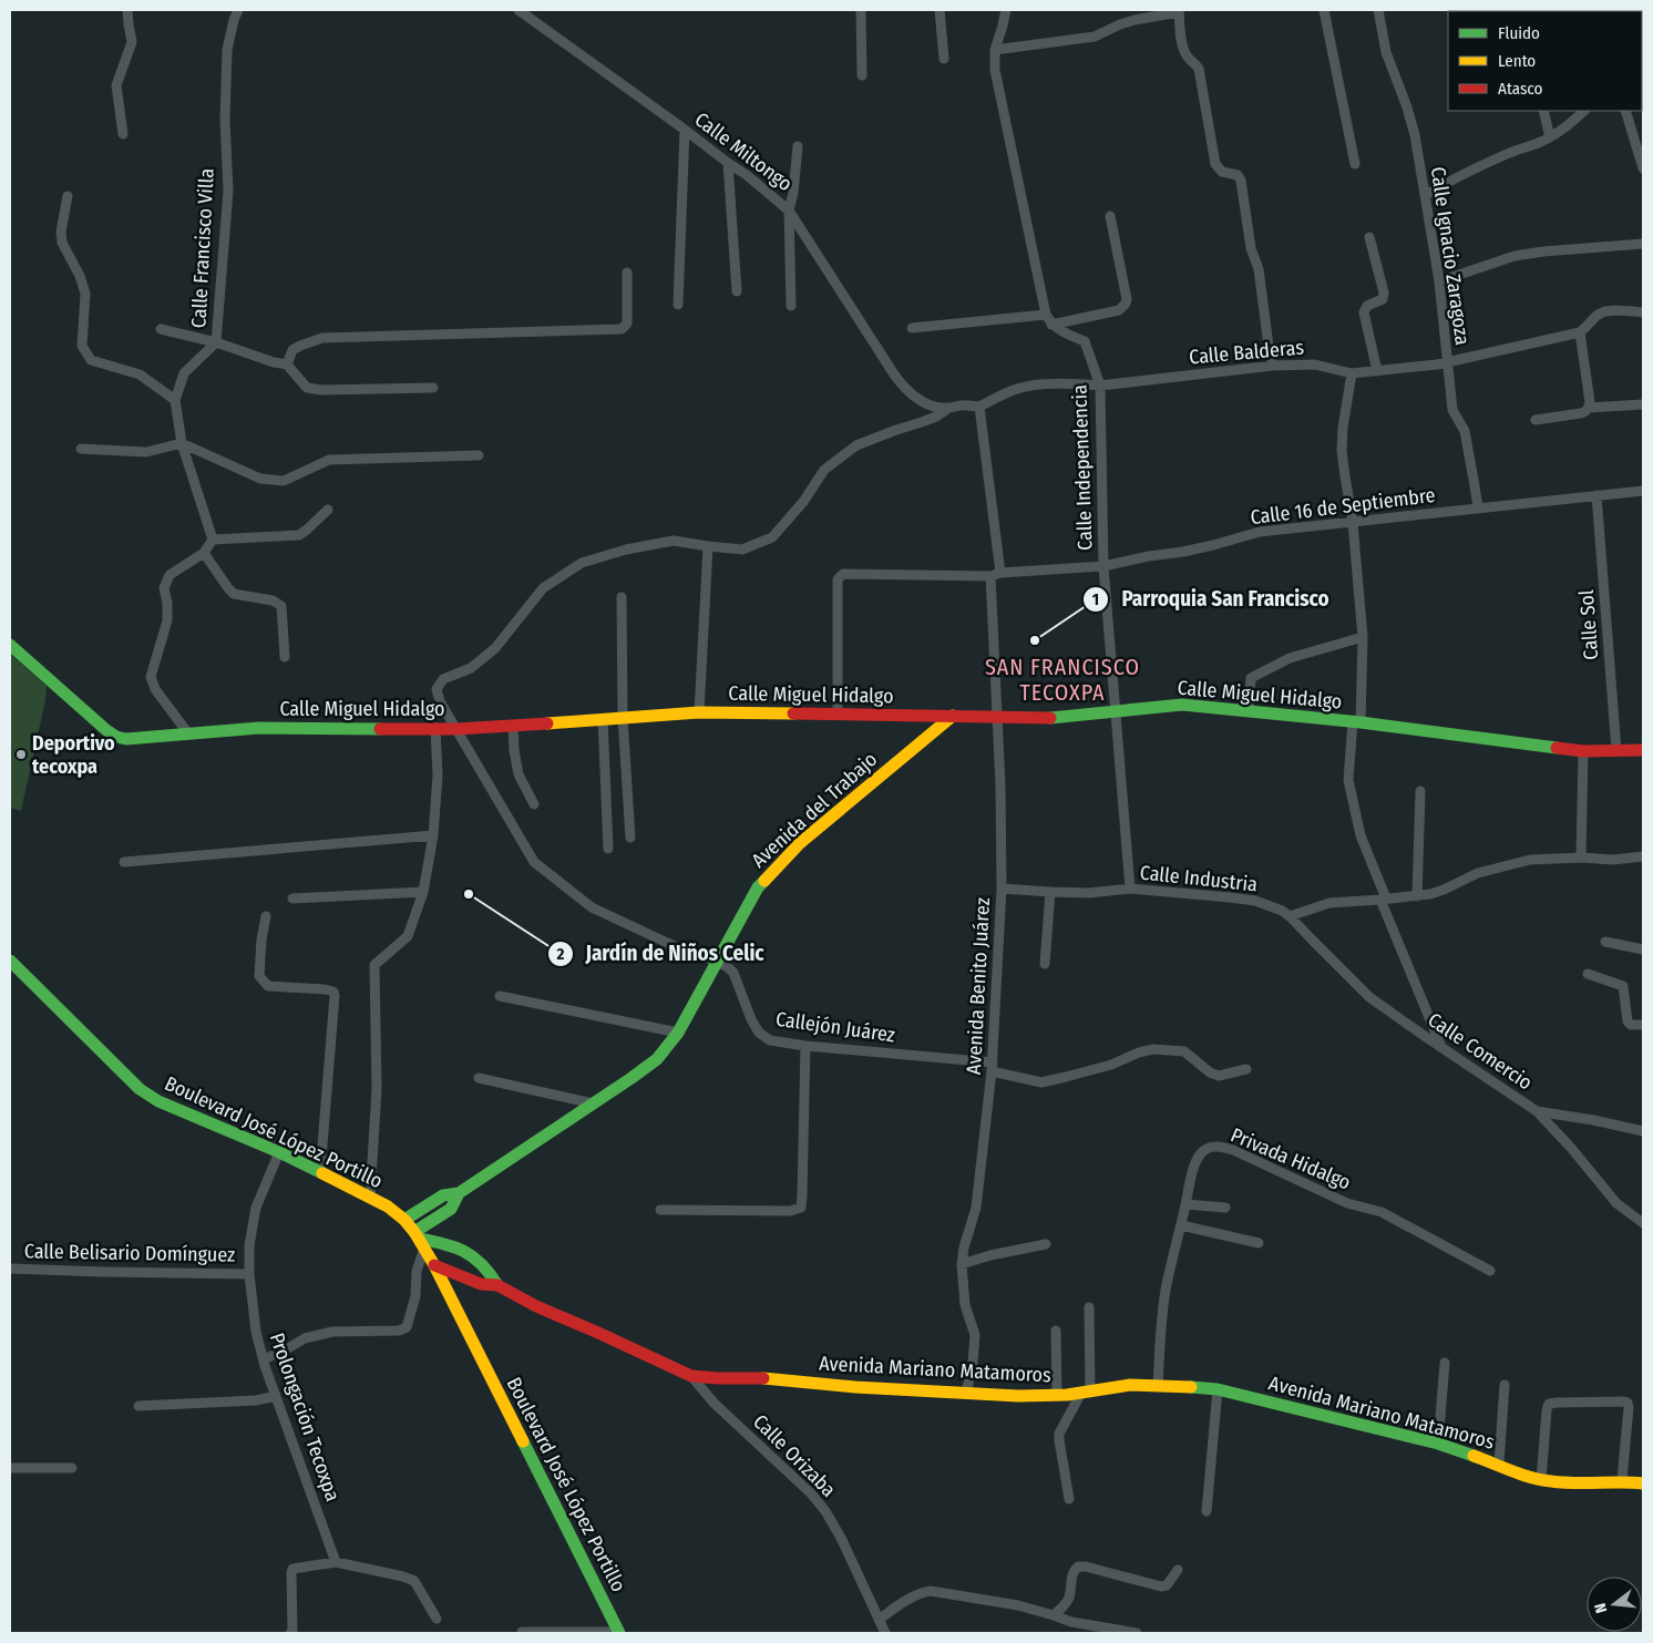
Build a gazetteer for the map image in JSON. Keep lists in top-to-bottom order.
{
  "streets": {
    "street": [
      "Calle Miltongo",
      "Calle Francisco Villa",
      "Calle Ignacio Zaragoza",
      "Calle Balderas",
      "Calle Independencia",
      "Calle 16 de Septiembre",
      "Calle Sol",
      "Calle Miguel Hidalgo",
      "Avenida del Trabajo",
      "Calle Industria",
      "Avenida Benito Juárez",
      "Callejón Juárez",
      "Calle Comercio",
      "Boulevard José López Portillo",
      "Privada Hidalgo",
      "Calle Belisario Domínguez",
      "Avenida Mariano Matamoros",
      "Prolongación Tecoxpa",
      "Calle Orizaba"
    ]
  },
  "crossings": [
    ["Calle Miltongo", "Calle Balderas"],
    ["Calle Miltongo", "Avenida Benito Juárez"],
    ["Calle Ignacio Zaragoza", "Calle Balderas"],
    ["Calle Ignacio Zaragoza", "Calle 16 de Septiembre"],
    ["Calle Balderas", "Calle Independencia"],
    ["Calle Balderas", "Avenida Benito Juárez"],
    ["Calle Independencia", "Calle 16 de Septiembre"],
    ["Calle Independencia", "Calle Miguel Hidalgo"],
    ["Calle Independencia", "Calle Industria"],
    ["Calle 16 de Septiembre", "Calle Sol"],
    ["Calle 16 de Septiembre", "Calle Miguel Hidalgo"],
    ["Calle 16 de Septiembre", "Avenida Benito Juárez"],
    ["Calle Sol", "Calle Miguel Hidalgo"],
    ["Calle Miguel Hidalgo", "Avenida del Trabajo"],
    ["Calle Miguel Hidalgo", "Avenida Benito Juárez"],
    ["Avenida del Trabajo", "Callejón Juárez"],
    ["Avenida del Trabajo", "Boulevard José López Portillo"],
    ["Avenida del Trabajo", "Avenida Mariano Matamoros"],
    ["Calle Industria", "Avenida Benito Juárez"],
    ["Calle Industria", "Calle Comercio"],
    ["Avenida Benito Juárez", "Callejón Juárez"],
    ["Avenida Benito Juárez", "Avenida Mariano Matamoros"],
    ["Boulevard José López Portillo", "Avenida Mariano Matamoros"],
    ["Boulevard José López Portillo", "Prolongación Tecoxpa"],
    ["Privada Hidalgo", "Avenida Mariano Matamoros"],
    ["Calle Belisario Domínguez", "Prolongación Tecoxpa"],
    ["Avenida Mariano Matamoros", "Calle Orizaba"]
  ],
  "districts": ["SAN FRANCISCO TECOXPA"],
  "places": ["Parroquia San Francisco", "Deportivo tecoxpa", "Jardín de Niños Celic"],
  "legend": ["Fluido", "Lento", "Atasco"],
  "north": "left"
}
